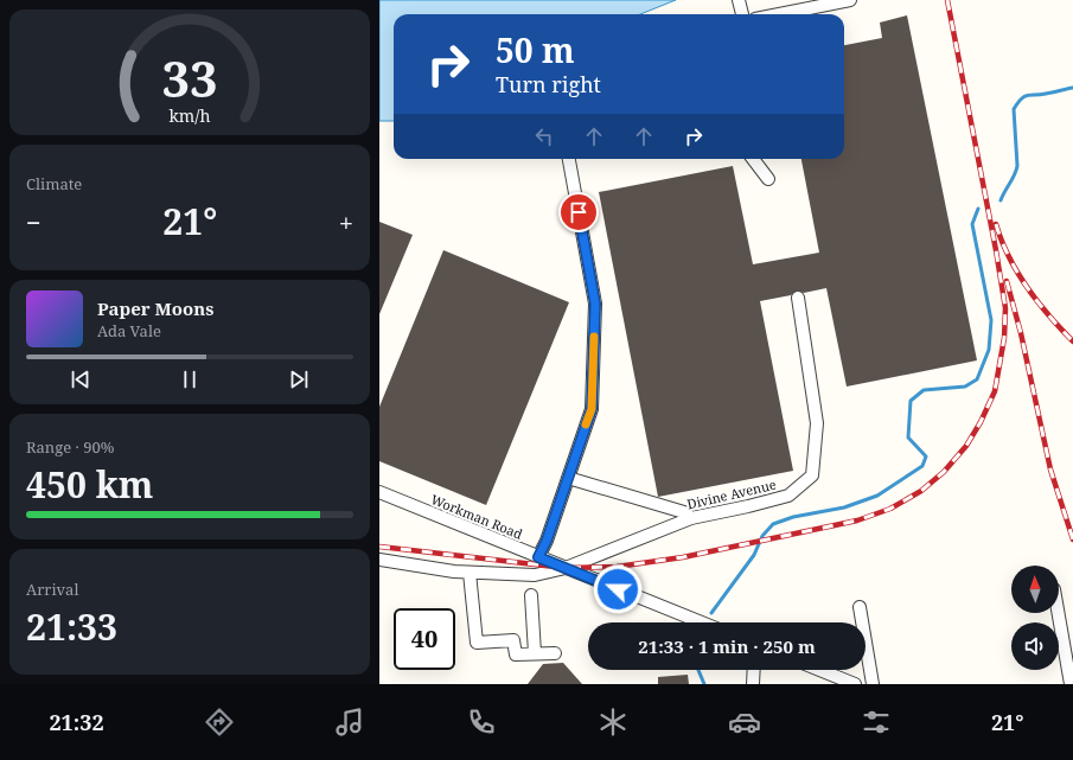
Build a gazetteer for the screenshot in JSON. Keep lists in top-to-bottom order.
{
  "streets": {
    "street": ["Divine Avenue", "Workman Road"]
  },
  "crossings": [
    ["Divine Avenue", "Workman Road"]
  ],
  "north": "top",
  "page": {
    "turn": ["50 m", "Turn right"],
    "tile": [
      "Climate",
      ["Range · 90%", "450 km"],
      ["Arrival", "21:33"]
    ],
    "heat": ["−", "21°", "+"],
    "song": ["Paper Moons", "Ada Vale"],
    "limit": "40",
    "trip": "21:33 · 1 min · 250 m",
    "tabs": ["21:32", "21°"],
    "gauge": ["33", "km/h"]
  }
}
